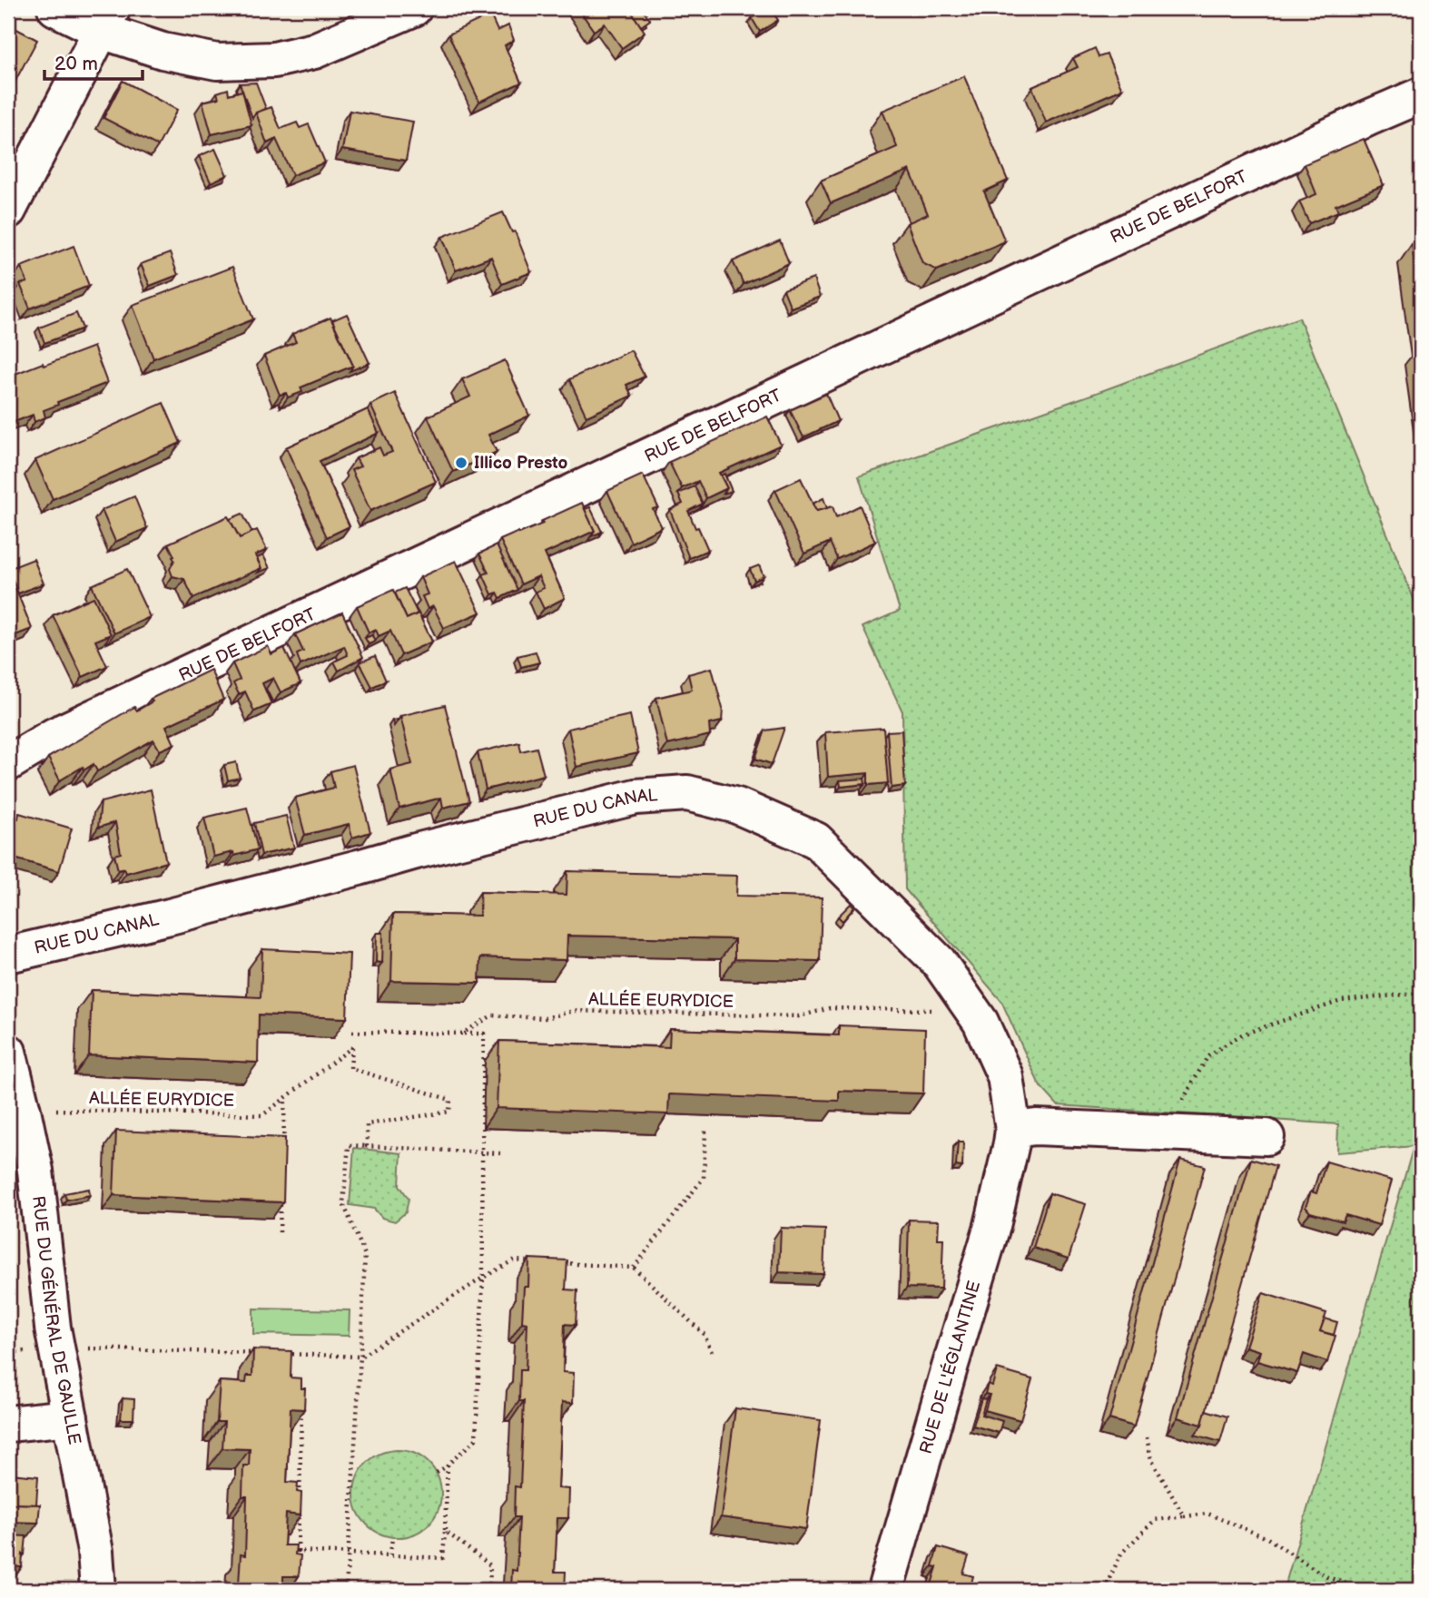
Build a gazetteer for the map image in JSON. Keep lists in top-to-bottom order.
{
  "streets": {
    "street": [
      "RUE DE BELFORT",
      "RUE DU CANAL",
      "RUE DU GÉNÉRAL DE GAULLE",
      "RUE DE L'ÉGLANTINE"
    ],
    "path": ["ALLÉE EURYDICE"]
  },
  "crossings": [
    ["RUE DU CANAL", "ALLÉE EURYDICE"],
    ["RUE DU CANAL", "RUE DE L'ÉGLANTINE"],
    ["ALLÉE EURYDICE", "RUE DU GÉNÉRAL DE GAULLE"]
  ],
  "places": ["Illico Presto"],
  "scale_bar": "20 m"
}
